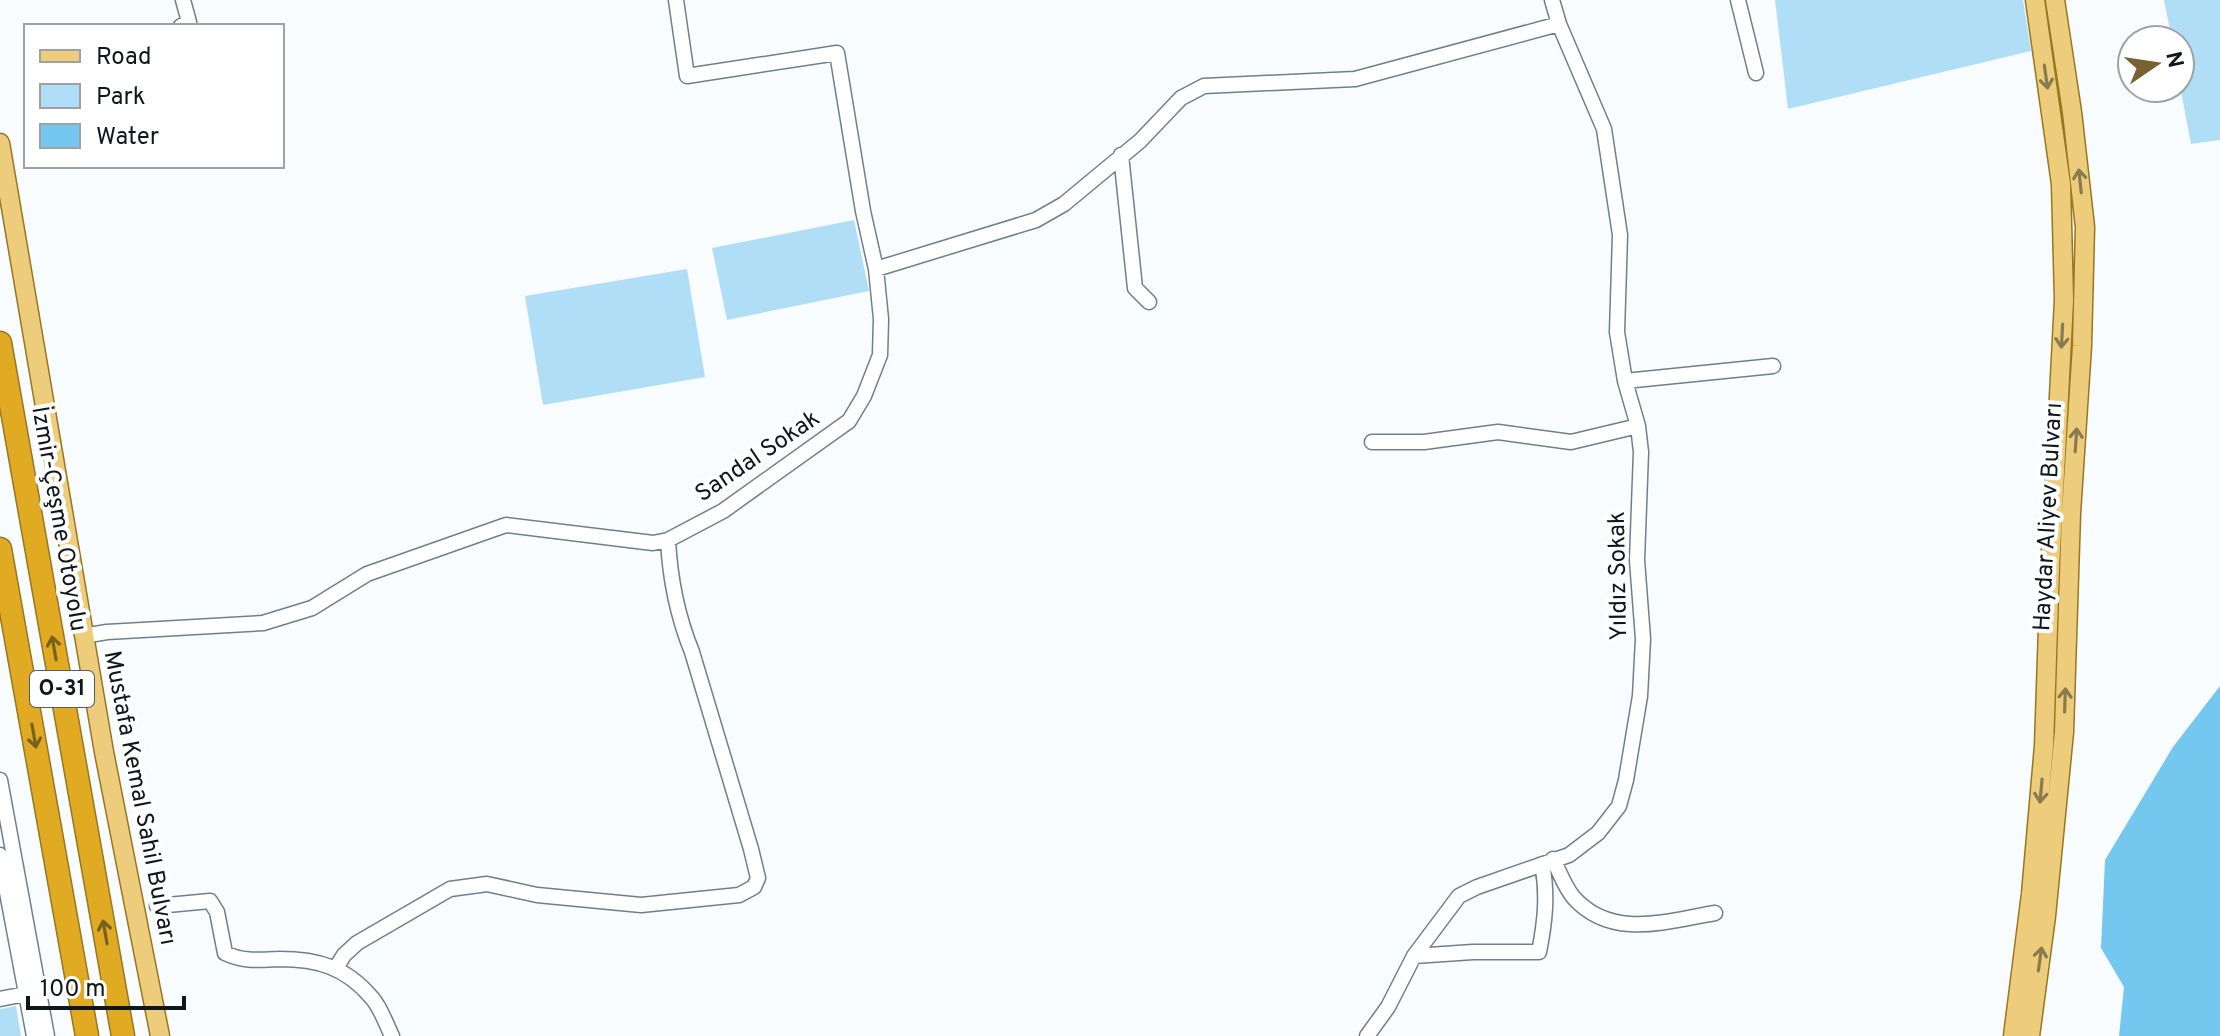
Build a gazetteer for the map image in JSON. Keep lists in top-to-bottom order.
{
  "streets": {
    "highway": ["İzmir-Çeşme Otoyolu", "O-31"],
    "main road": ["Haydar Aliyev Bulvarı", "Mustafa Kemal Sahil Bulvarı"],
    "street": ["Sandal Sokak", "Yıldız Sokak"]
  },
  "crossings": [
    ["Sandal Sokak", "Mustafa Kemal Sahil Bulvarı"]
  ],
  "legend": ["Road", "Park", "Water"],
  "scale_bar": "100 m",
  "north": "right"
}
